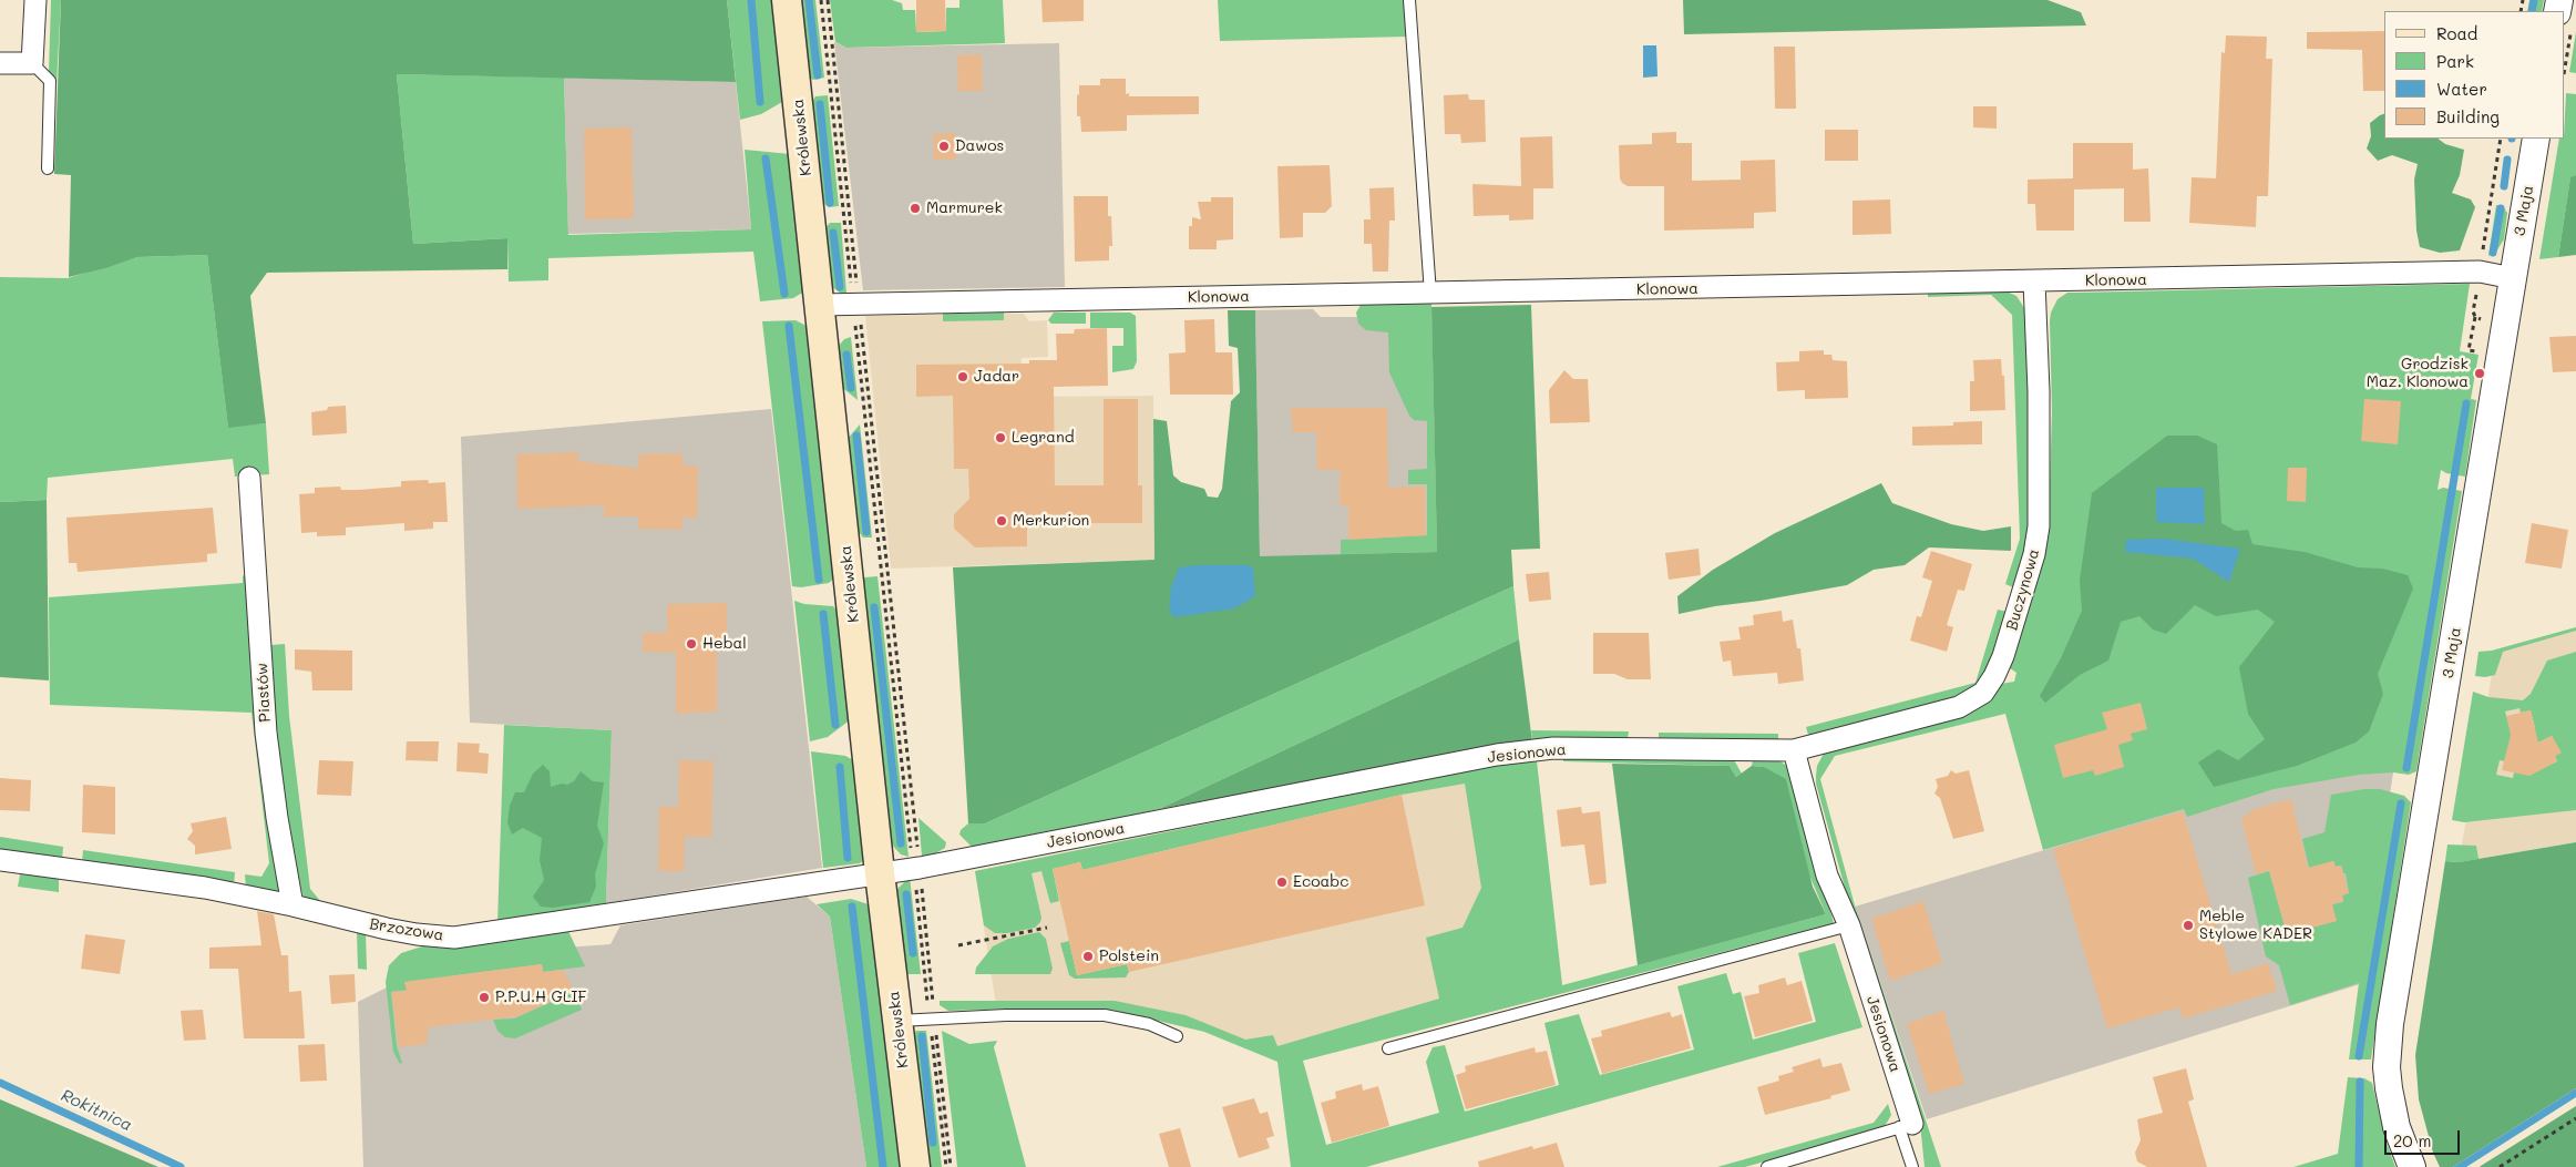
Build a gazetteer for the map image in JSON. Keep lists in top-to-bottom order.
{
  "streets": {
    "main road": ["Królewska"],
    "street": [
      "3 Maja",
      "Klonowa",
      "Buczynowa",
      "Piastów",
      "Jesionowa",
      "Brzozowa"
    ]
  },
  "crossings": [
    ["Królewska", "Klonowa"],
    ["Królewska", "Jesionowa"],
    ["Królewska", "Brzozowa"],
    ["3 Maja", "Klonowa"],
    ["Klonowa", "Buczynowa"],
    ["Buczynowa", "Jesionowa"],
    ["Piastów", "Brzozowa"],
    ["Jesionowa", "Brzozowa"]
  ],
  "water": ["Rokitnica"],
  "places": [
    "Dawos",
    "Marmurek",
    "Grodzisk Maz. Klonowa",
    "Jadar",
    "Legrand",
    "Merkurion",
    "Hebal",
    "Ecoabc",
    "Meble Stylowe KADER",
    "Polstein",
    "P.P.U.H GLIF"
  ],
  "legend": [
    "Road",
    "Park",
    "Water",
    "Building"
  ],
  "scale_bar": "20 m"
}
